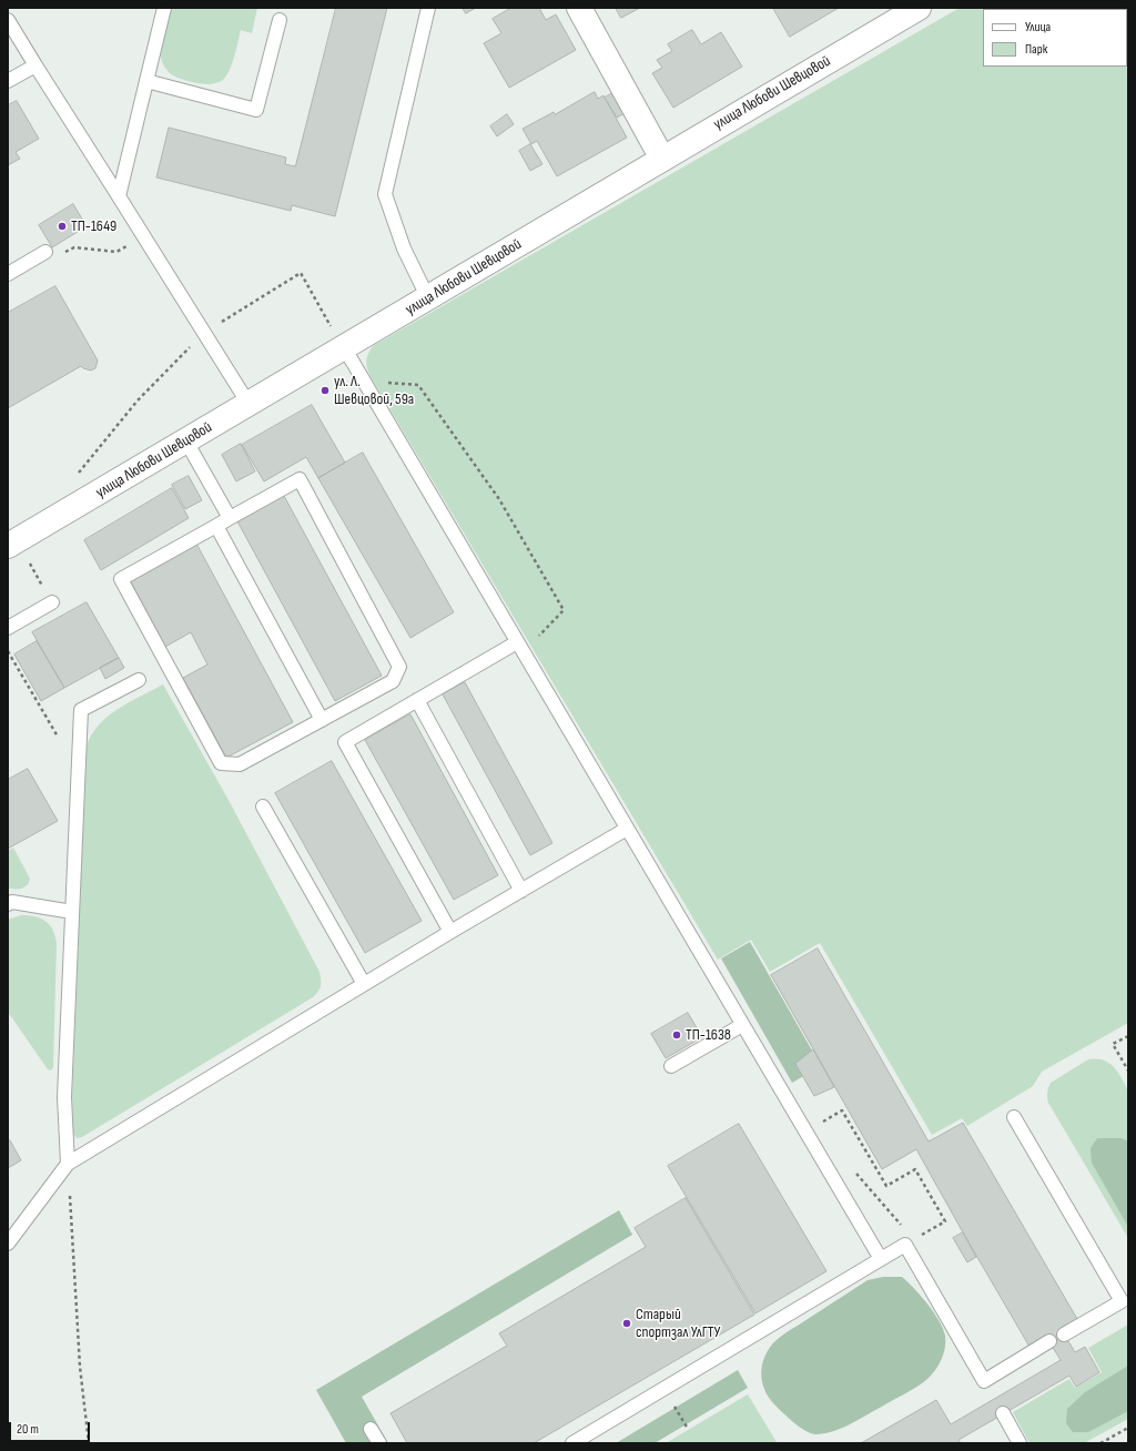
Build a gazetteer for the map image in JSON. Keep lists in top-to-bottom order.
{
  "streets": {
    "street": ["улица Любови Шевцовой"]
  },
  "places": [
    "ТП-1649",
    "ул. Л. Шевцовой, 59а",
    "ТП-1638",
    "Старый спортзал УлГТУ"
  ],
  "legend": ["Улица", "Парк"],
  "scale_bar": "20 m"
}
